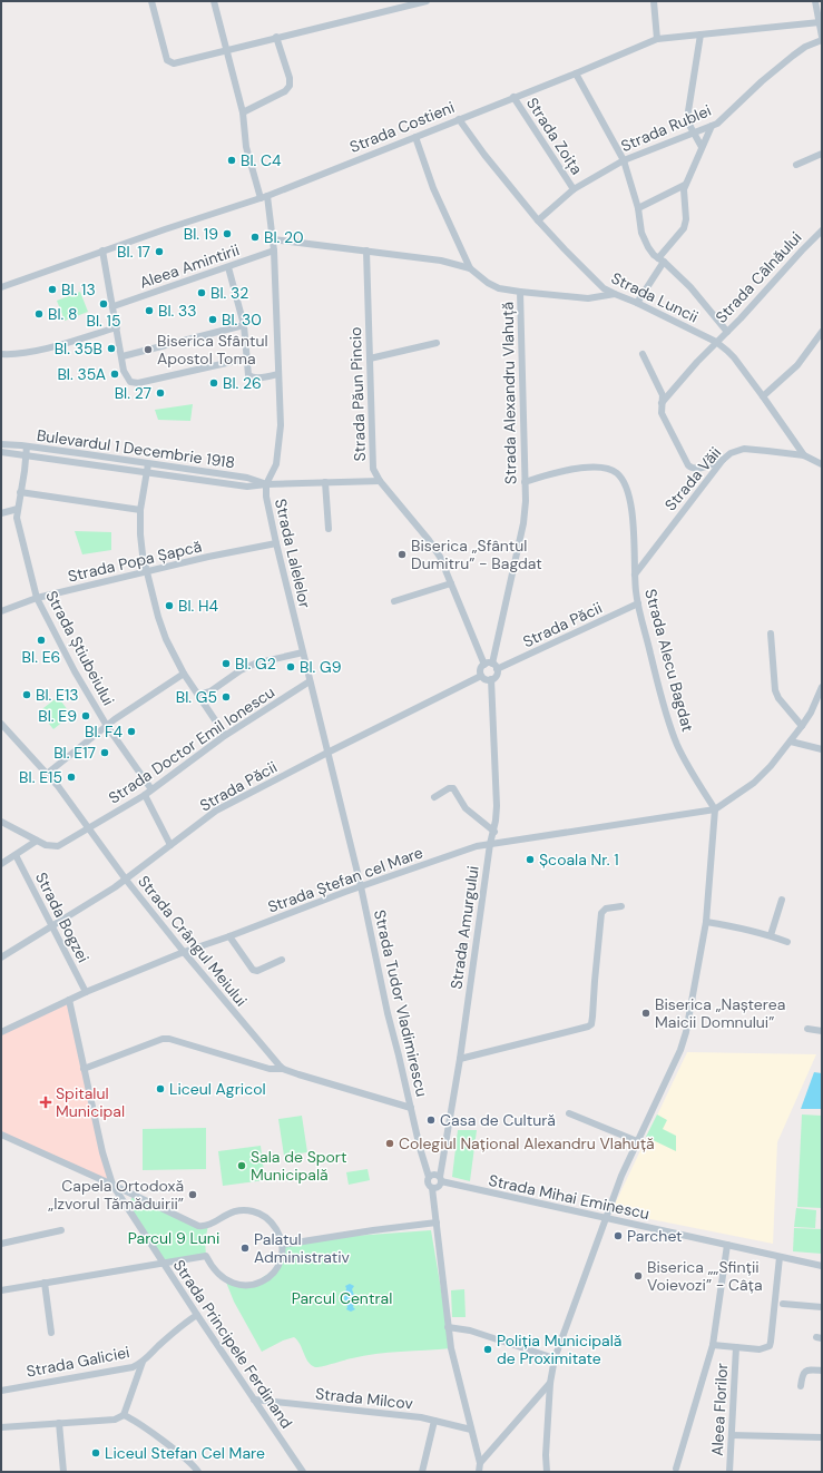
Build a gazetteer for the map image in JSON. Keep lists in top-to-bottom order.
{
  "streets": {
    "street": [
      "Strada Costieni",
      "Strada Rublei",
      "Strada Zoița",
      "Aleea Amintirii",
      "Strada Câlnăului",
      "Strada Luncii",
      "Strada Alexandru Vlahuță",
      "Strada Păun Pincio",
      "Bulevardul 1 Decembrie 1918",
      "Strada Văii",
      "Strada Lalelelor",
      "Strada Popa Șapcă",
      "Strada Păcii",
      "Strada Știubeiului",
      "Strada Alecu Bagdat",
      "Strada Doctor Emil Ionescu",
      "Strada Ștefan cel Mare",
      "Strada Bogzei",
      "Strada Amurgului",
      "Strada Crângul Meiului",
      "Strada Tudor Vladimirescu",
      "Strada Mihai Eminescu",
      "Strada Principele Ferdinand",
      "Strada Galiciei",
      "Strada Milcov",
      "Aleea Florilor"
    ]
  },
  "crossings": [
    ["Strada Costieni", "Strada Zoița"],
    ["Strada Costieni", "Strada Luncii"],
    ["Strada Costieni", "Strada Alexandru Vlahuță"],
    ["Strada Costieni", "Strada Lalelelor"],
    ["Strada Rublei", "Strada Zoița"],
    ["Strada Rublei", "Strada Luncii"],
    ["Aleea Amintirii", "Strada Lalelelor"],
    ["Strada Câlnăului", "Strada Luncii"],
    ["Strada Luncii", "Strada Văii"],
    ["Strada Alexandru Vlahuță", "Strada Păun Pincio"],
    ["Strada Alexandru Vlahuță", "Strada Păcii"],
    ["Strada Alexandru Vlahuță", "Strada Alecu Bagdat"],
    ["Strada Alexandru Vlahuță", "Strada Amurgului"],
    ["Strada Păun Pincio", "Bulevardul 1 Decembrie 1918"],
    ["Strada Păun Pincio", "Strada Păcii"],
    ["Strada Păun Pincio", "Strada Amurgului"],
    ["Bulevardul 1 Decembrie 1918", "Strada Lalelelor"],
    ["Bulevardul 1 Decembrie 1918", "Strada Știubeiului"],
    ["Strada Văii", "Strada Alecu Bagdat"],
    ["Strada Lalelelor", "Strada Popa Șapcă"],
    ["Strada Lalelelor", "Strada Păcii"],
    ["Strada Lalelelor", "Strada Doctor Emil Ionescu"],
    ["Strada Lalelelor", "Strada Ștefan cel Mare"],
    ["Strada Lalelelor", "Strada Tudor Vladimirescu"],
    ["Strada Popa Șapcă", "Strada Știubeiului"],
    ["Strada Păcii", "Strada Alecu Bagdat"],
    ["Strada Păcii", "Strada Bogzei"],
    ["Strada Păcii", "Strada Amurgului"],
    ["Strada Păcii", "Strada Crângul Meiului"],
    ["Strada Știubeiului", "Strada Doctor Emil Ionescu"],
    ["Strada Alecu Bagdat", "Strada Ștefan cel Mare"],
    ["Strada Doctor Emil Ionescu", "Strada Crângul Meiului"],
    ["Strada Ștefan cel Mare", "Strada Bogzei"],
    ["Strada Ștefan cel Mare", "Strada Amurgului"],
    ["Strada Ștefan cel Mare", "Strada Crângul Meiului"],
    ["Strada Ștefan cel Mare", "Strada Tudor Vladimirescu"],
    ["Strada Ștefan cel Mare", "Strada Principele Ferdinand"],
    ["Strada Amurgului", "Strada Tudor Vladimirescu"],
    ["Strada Amurgului", "Strada Mihai Eminescu"],
    ["Strada Crângul Meiului", "Strada Tudor Vladimirescu"],
    ["Strada Tudor Vladimirescu", "Strada Mihai Eminescu"],
    ["Strada Tudor Vladimirescu", "Strada Milcov"],
    ["Strada Principele Ferdinand", "Strada Galiciei"],
    ["Strada Principele Ferdinand", "Strada Milcov"]
  ],
  "parks": ["Parcul 9 Luni", "Parcul Central"],
  "places": {
    "other": [
      "Bl. C4",
      "Bl. 19",
      "Bl. 20",
      "Bl. 17",
      "Bl. 13",
      "Bl. 32",
      "Bl. 15",
      "Bl. 33",
      "Bl. 8",
      "Bl. 30",
      "Bl. 35B",
      "Biserica Sfântul Apostol Toma",
      "Bl. 35A",
      "Bl. 26",
      "Bl. 27",
      "Biserica „Sfântul Dumitru” - Bagdat",
      "Bl. H4",
      "Bl. E6",
      "Bl. G2",
      "Bl. G9",
      "Bl. E13",
      "Bl. G5",
      "Bl. E9",
      "Bl. F4",
      "Bl. E17",
      "Bl. E15",
      "Școala Nr. 1",
      "Biserica „Nașterea Maicii Domnului”",
      "Liceul Agricol",
      "Casa de Cultură",
      "Colegiul Național Alexandru Vlahuță",
      "Sala de Sport Municipală",
      "Capela Ortodoxă „Izvorul Tămăduirii”",
      "Parchet",
      "Palatul Administrativ",
      "Biserica „„Sfinții Voievozi” - Câța",
      "Poliția Municipală de Proximitate",
      "Liceul Stefan Cel Mare"
    ],
    "health": ["Spitalul Municipal"]
  }
}
